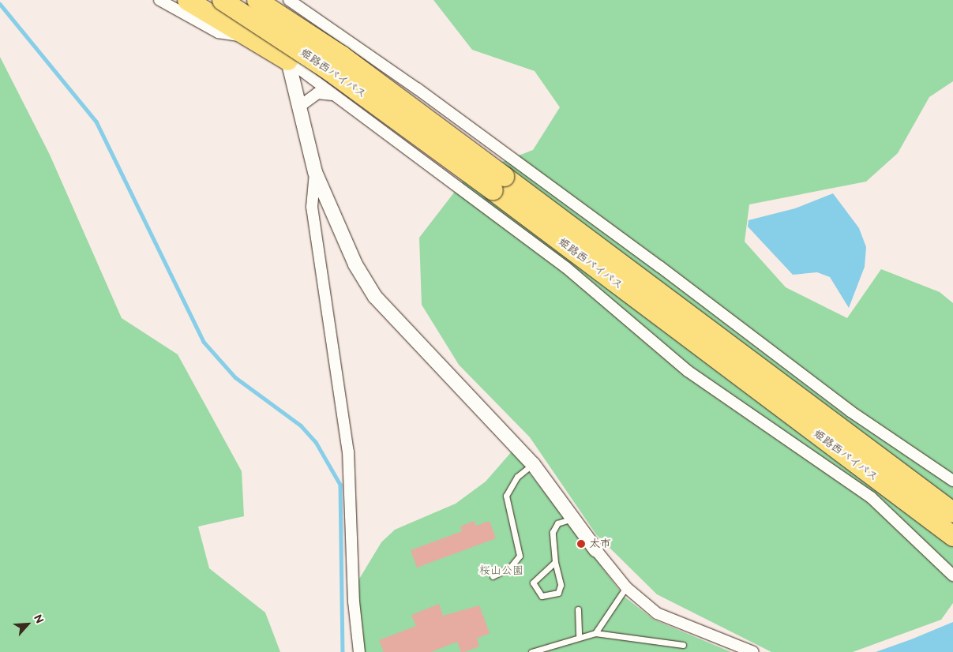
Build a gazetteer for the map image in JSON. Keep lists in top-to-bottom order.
{
  "streets": {
    "highway": ["姫路西バイパス"]
  },
  "parks": ["桜山公園"],
  "places": ["太市"],
  "north": "top right"
}
